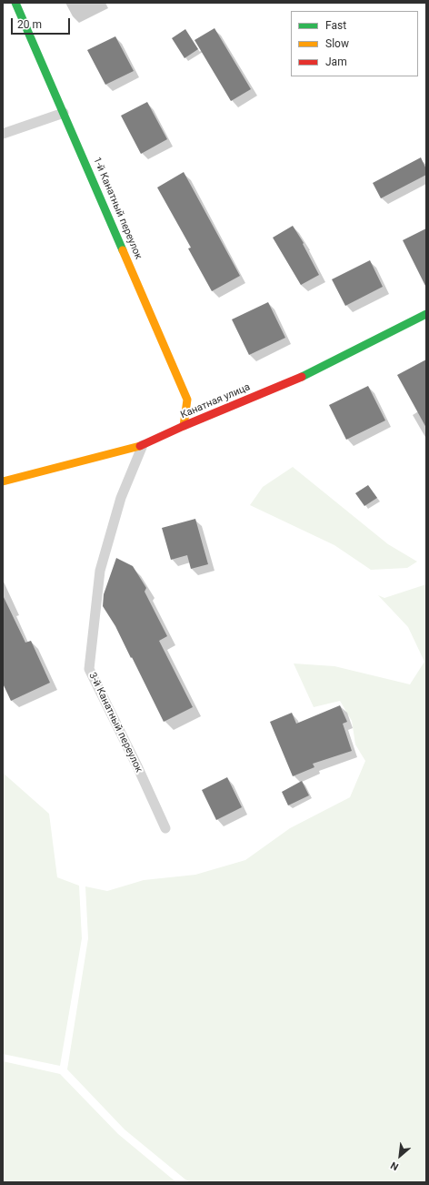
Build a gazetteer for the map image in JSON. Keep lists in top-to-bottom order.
{
  "streets": {
    "street": ["1-й Канатный переулок", "Канатная улица"],
    "lane": ["3-й Канатный переулок"]
  },
  "crossings": [
    ["1-й Канатный переулок", "Канатная улица"],
    ["Канатная улица", "3-й Канатный переулок"]
  ],
  "legend": ["Fast", "Slow", "Jam"],
  "scale_bar": "20 m",
  "north": "bottom left"
}
